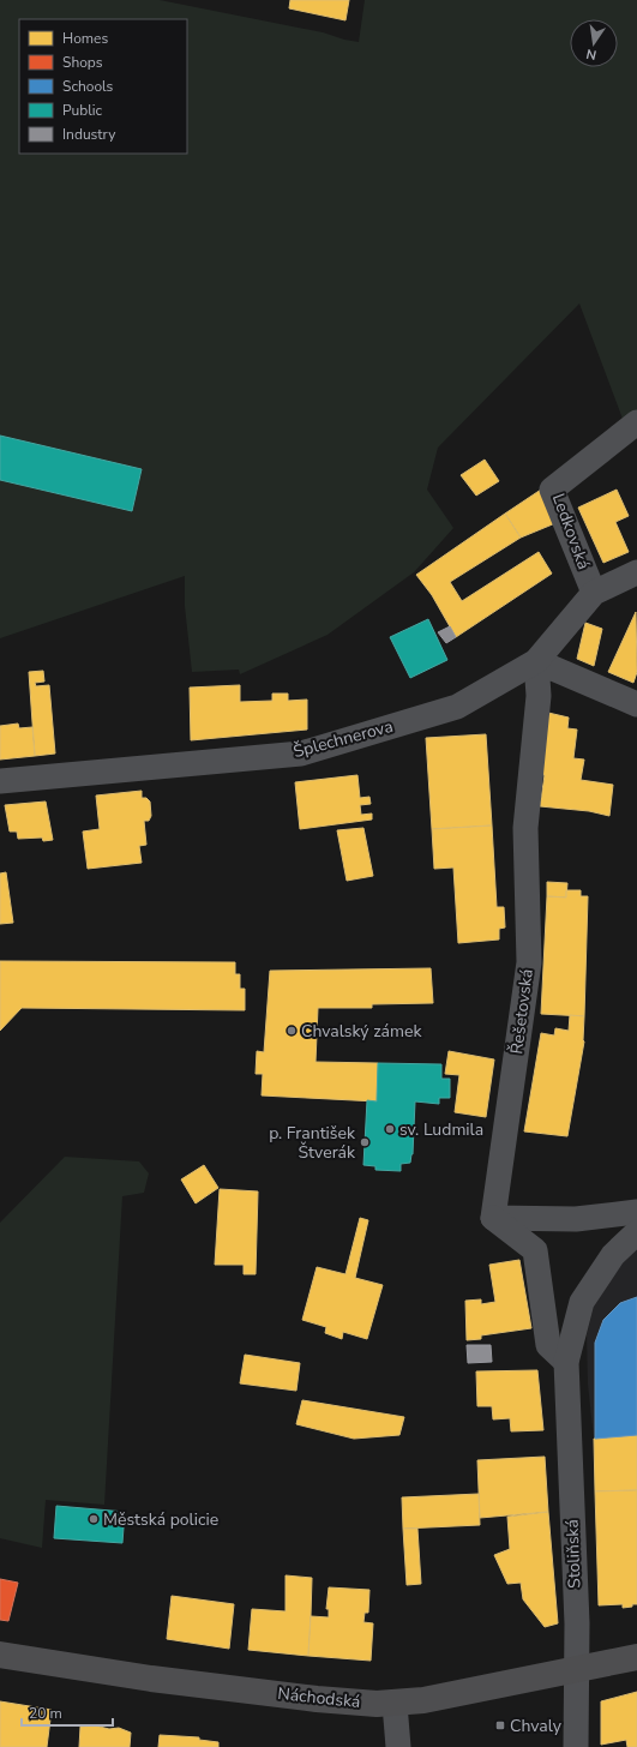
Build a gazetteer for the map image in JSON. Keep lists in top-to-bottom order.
{
  "streets": {
    "main road": ["Náchodská"],
    "street": [
      "Ledkovská",
      "Šplechnerova",
      "Řešetovská",
      "Stoliňská"
    ]
  },
  "crossings": [
    ["Ledkovská", "Šplechnerova"],
    ["Šplechnerova", "Řešetovská"],
    ["Stoliňská", "Náchodská"]
  ],
  "places": {
    "other": [
      "Chvalský zámek",
      "sv. Ludmila",
      "p. František Štverák",
      "Městská policie"
    ],
    "transit": ["Chvaly"]
  },
  "legend": [
    "Homes",
    "Shops",
    "Schools",
    "Public",
    "Industry"
  ],
  "scale_bar": "20 m",
  "north": "bottom"
}
